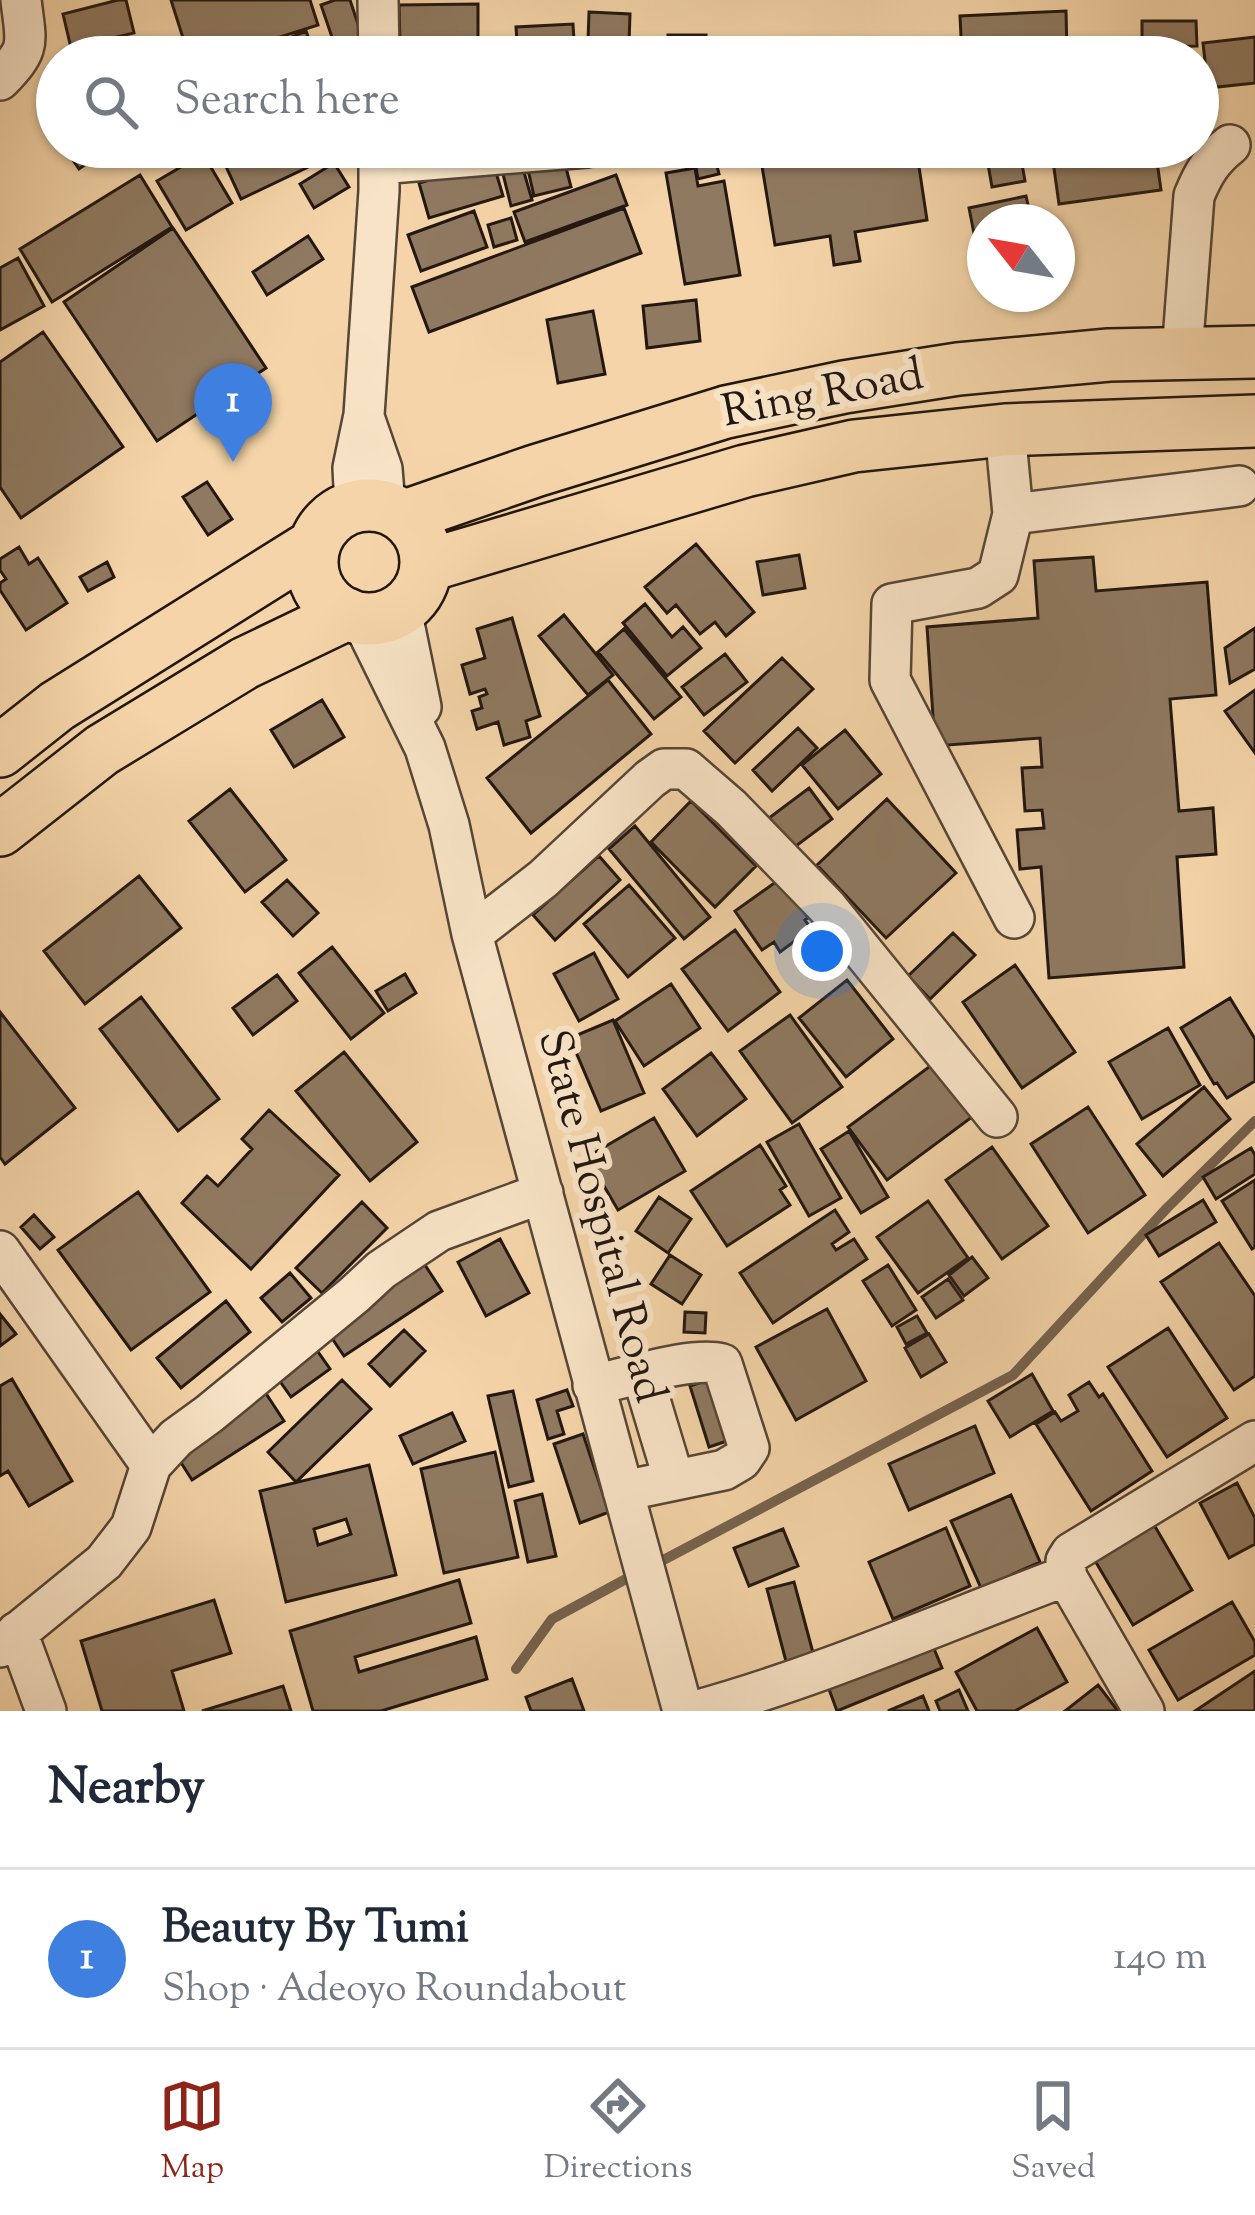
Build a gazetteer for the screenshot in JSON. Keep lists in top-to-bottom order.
{
  "streets": {
    "main road": ["Ring Road"],
    "street": ["State Hospital Road"]
  },
  "crossings": [
    ["Ring Road", "State Hospital Road"]
  ],
  "north": "top left",
  "page": {
    "search": "Search here",
    "pins": "1",
    "heading": "Nearby",
    "list": [
      {
        "mark": "1",
        "name": "Beauty By Tumi",
        "note": "Shop · Adeoyo Roundabout",
        "value": "140 m"
      }
    ],
    "nav": ["Map", "Directions", "Saved"]
  }
}
